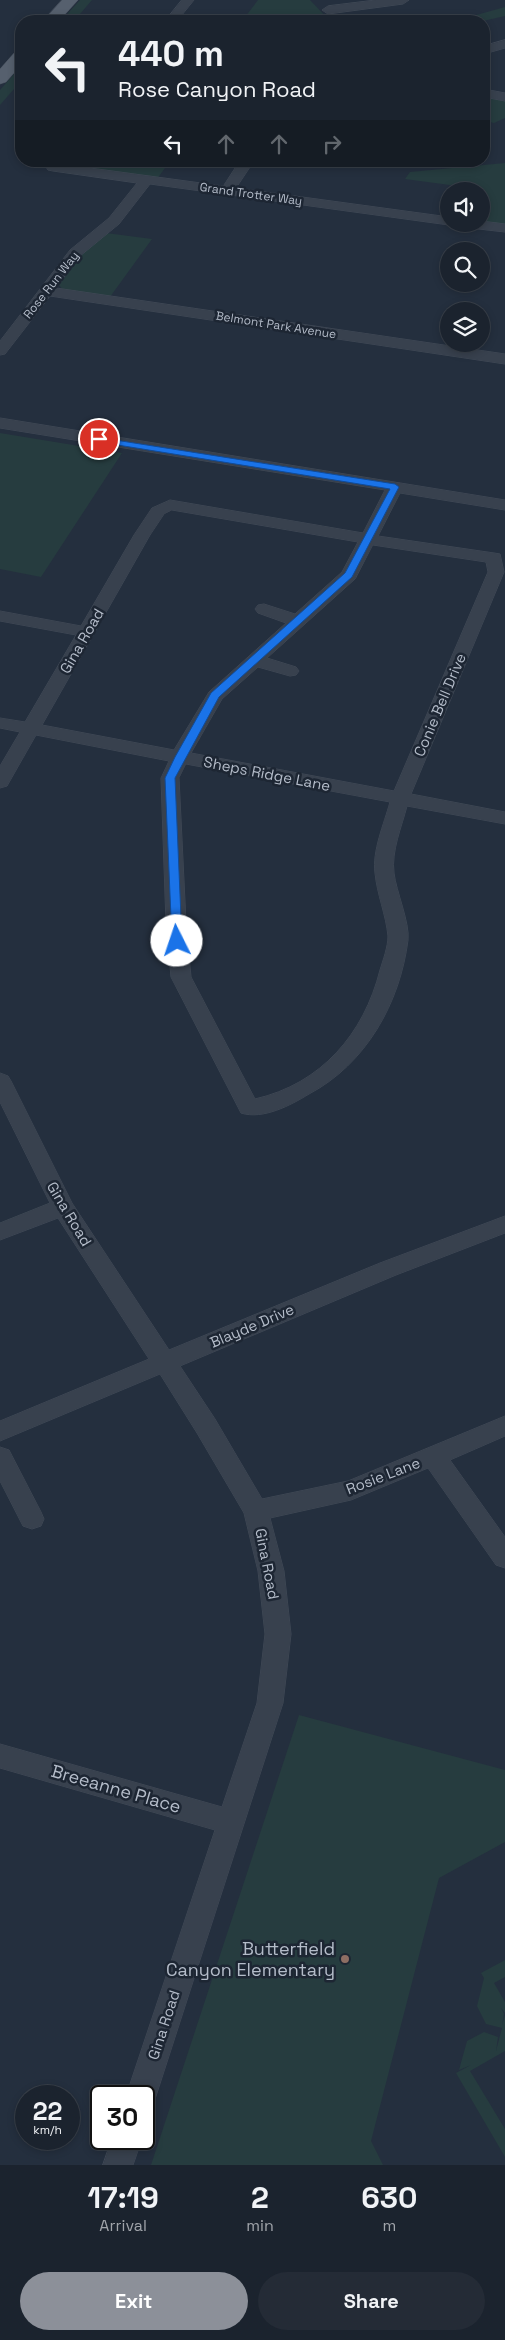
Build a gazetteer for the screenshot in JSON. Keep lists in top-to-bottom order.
{
  "streets": {
    "street": [
      "Grand Trotter Way",
      "Rose Run Way",
      "Belmont Park Avenue",
      "Gina Road",
      "Conie Bell Drive",
      "Sheps Ridge Lane",
      "Blayde Drive",
      "Rosie Lane",
      "Breeanne Place"
    ]
  },
  "crossings": [
    ["Grand Trotter Way", "Rose Run Way"],
    ["Rose Run Way", "Belmont Park Avenue"],
    ["Gina Road", "Conie Bell Drive"],
    ["Gina Road", "Sheps Ridge Lane"],
    ["Gina Road", "Blayde Drive"],
    ["Gina Road", "Rosie Lane"],
    ["Gina Road", "Breeanne Place"],
    ["Conie Bell Drive", "Sheps Ridge Lane"]
  ],
  "places": ["Butterfield Canyon Elementary"],
  "page": {
    "turn": ["440 m", "Rose Canyon Road"],
    "speed": "22 km/h",
    "limit": "30",
    "eta": [
      "17:19",
      "Arrival",
      "2",
      "min",
      "630",
      "m"
    ],
    "buttons": ["Exit", "Share"]
  }
}
